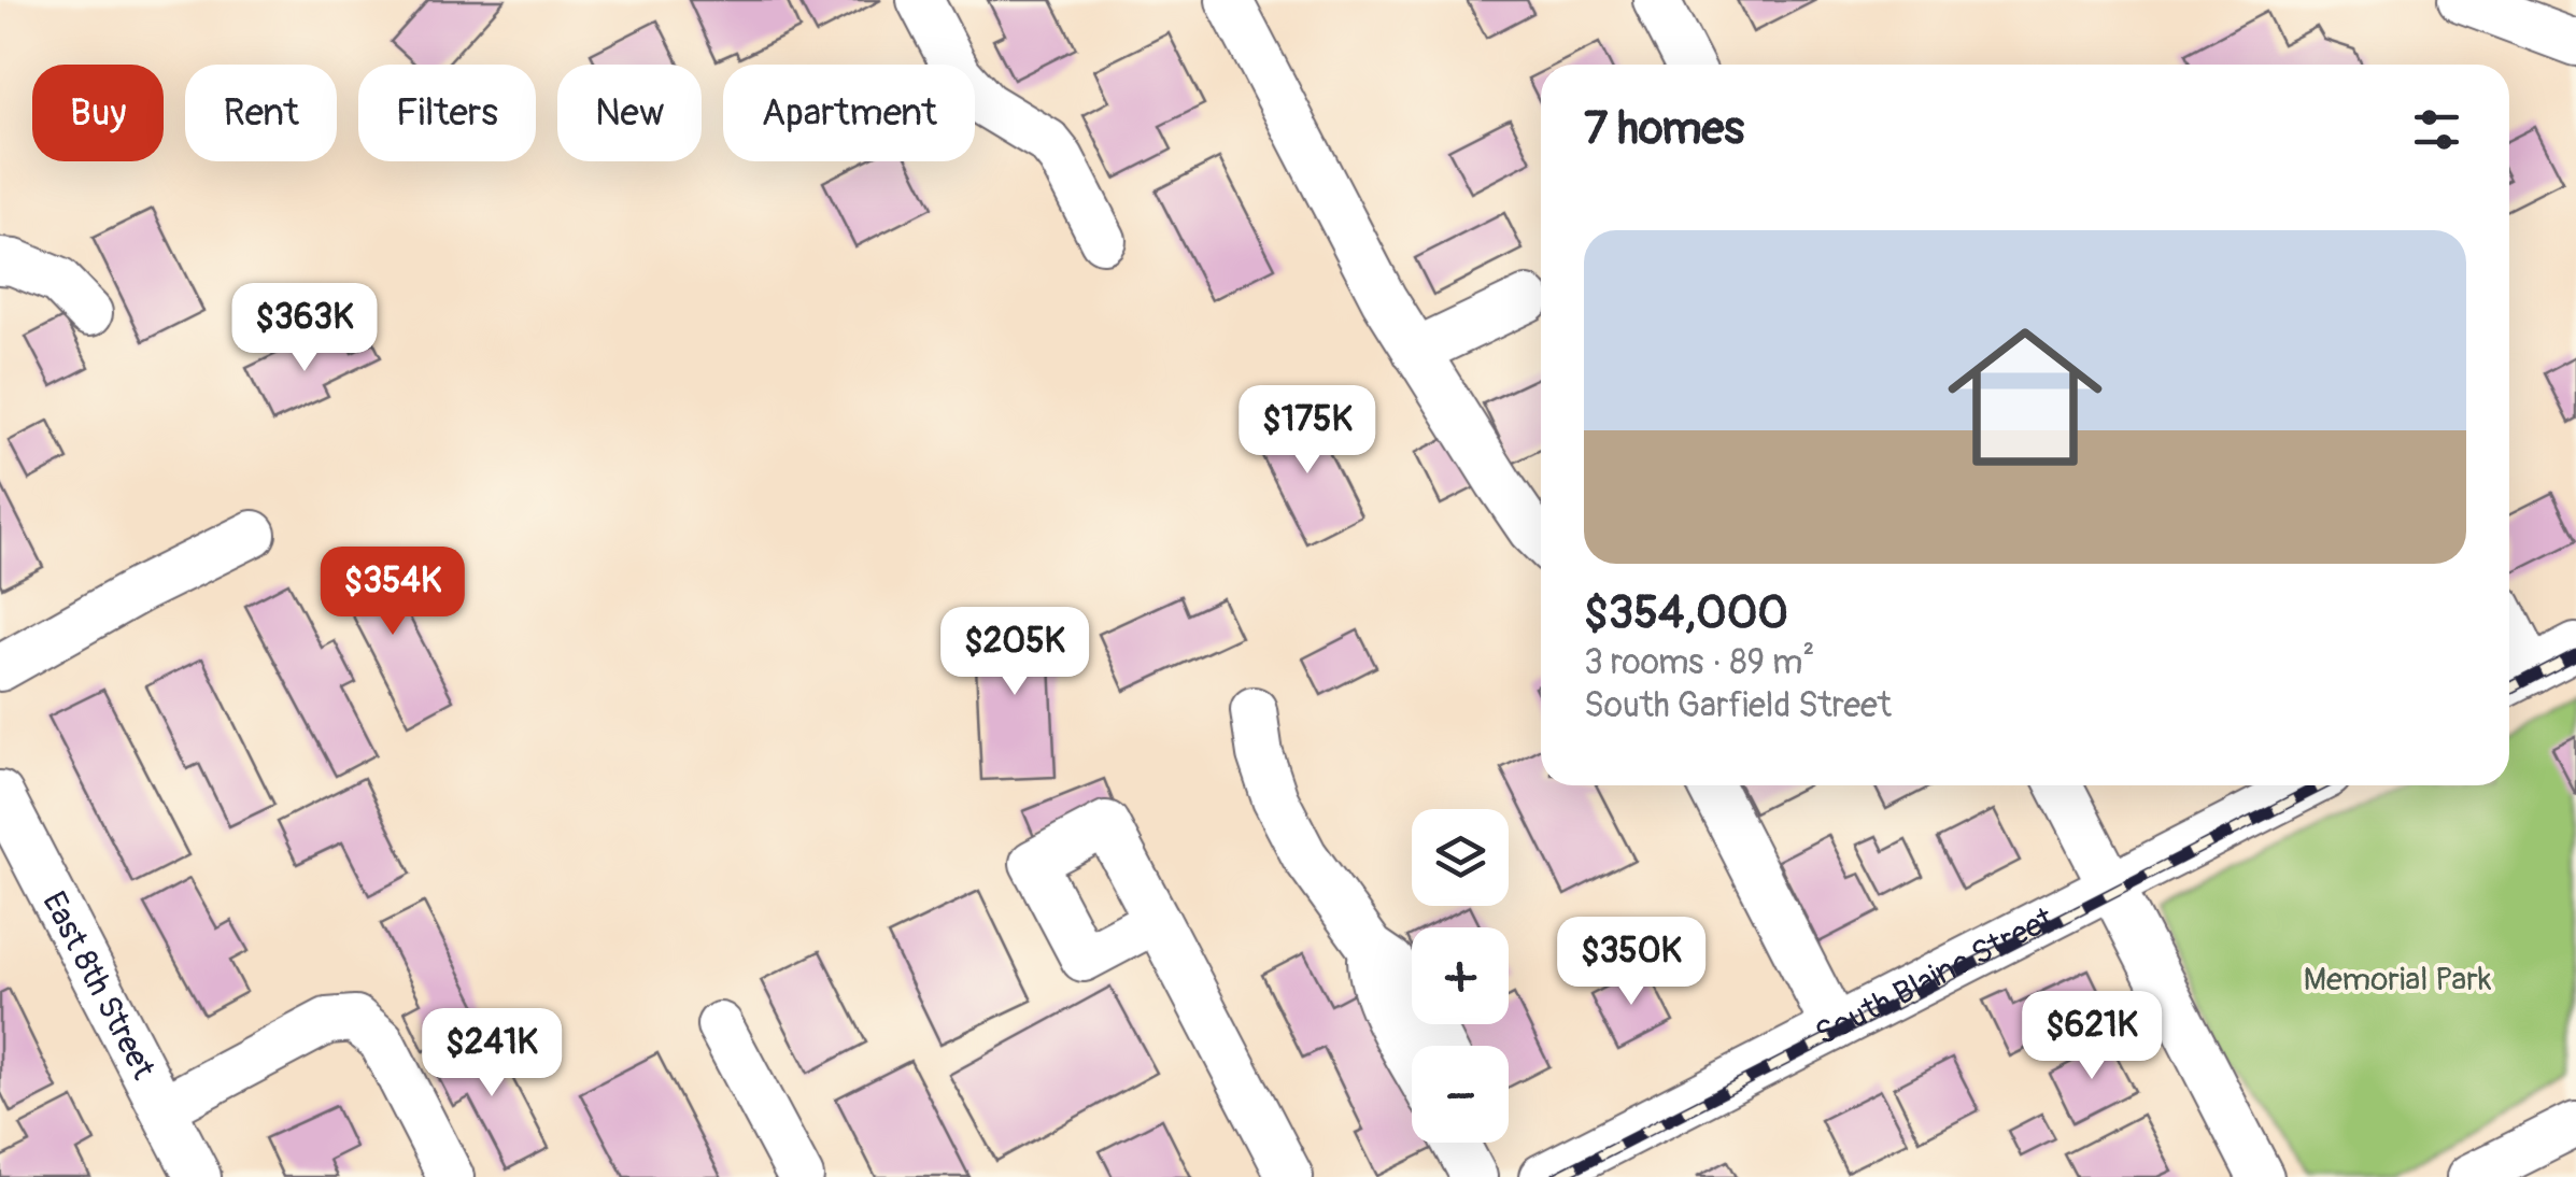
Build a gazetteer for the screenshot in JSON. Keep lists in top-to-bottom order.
{
  "streets": {
    "street": ["South Blaine Street", "East 8th Street"]
  },
  "parks": ["Memorial Park"],
  "page": {
    "chip": [
      "Buy",
      "Rent",
      "Filters",
      "New",
      "Apartment"
    ],
    "heading": "7 homes",
    "list": [
      {
        "name": "$354,000",
        "note": "3 rooms · 89 m² · South Garfield Street"
      }
    ],
    "price": [
      "$363K",
      "$175K",
      "$354K",
      "$205K",
      "$350K",
      "$621K",
      "$241K"
    ],
    "map_buttons": ["+", "−"]
  }
}
